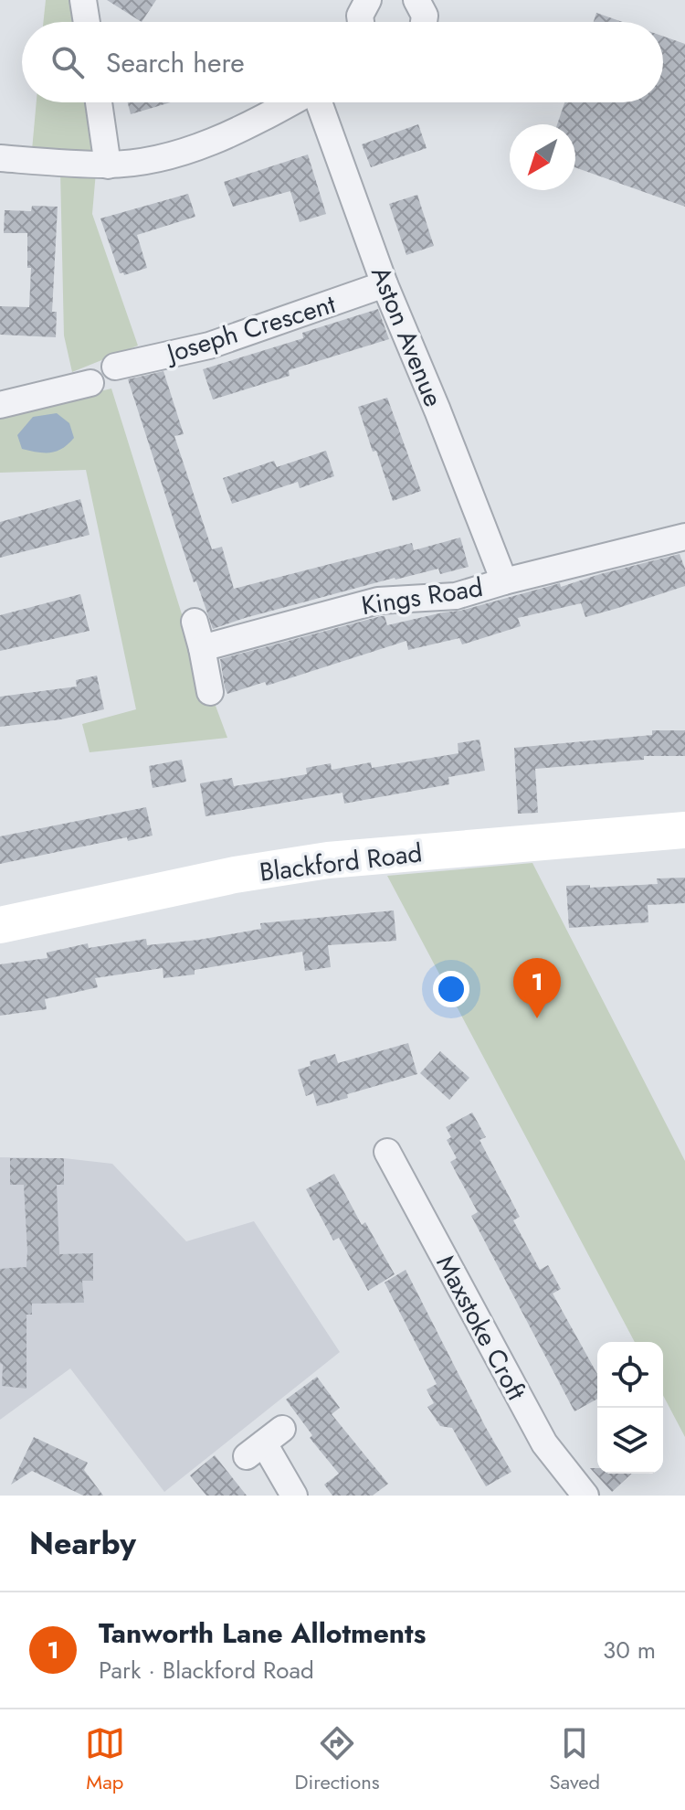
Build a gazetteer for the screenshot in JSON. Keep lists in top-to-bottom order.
{
  "streets": {
    "main road": ["Blackford Road"],
    "street": [
      "Joseph Crescent",
      "Aston Avenue",
      "Kings Road",
      "Maxstoke Croft"
    ]
  },
  "crossings": [
    ["Joseph Crescent", "Aston Avenue"],
    ["Aston Avenue", "Kings Road"]
  ],
  "north": "bottom left",
  "page": {
    "search": "Search here",
    "pins": "1",
    "heading": "Nearby",
    "list": [
      {
        "mark": "1",
        "name": "Tanworth Lane Allotments",
        "note": "Park · Blackford Road",
        "value": "30 m"
      }
    ],
    "nav": ["Map", "Directions", "Saved"]
  }
}
